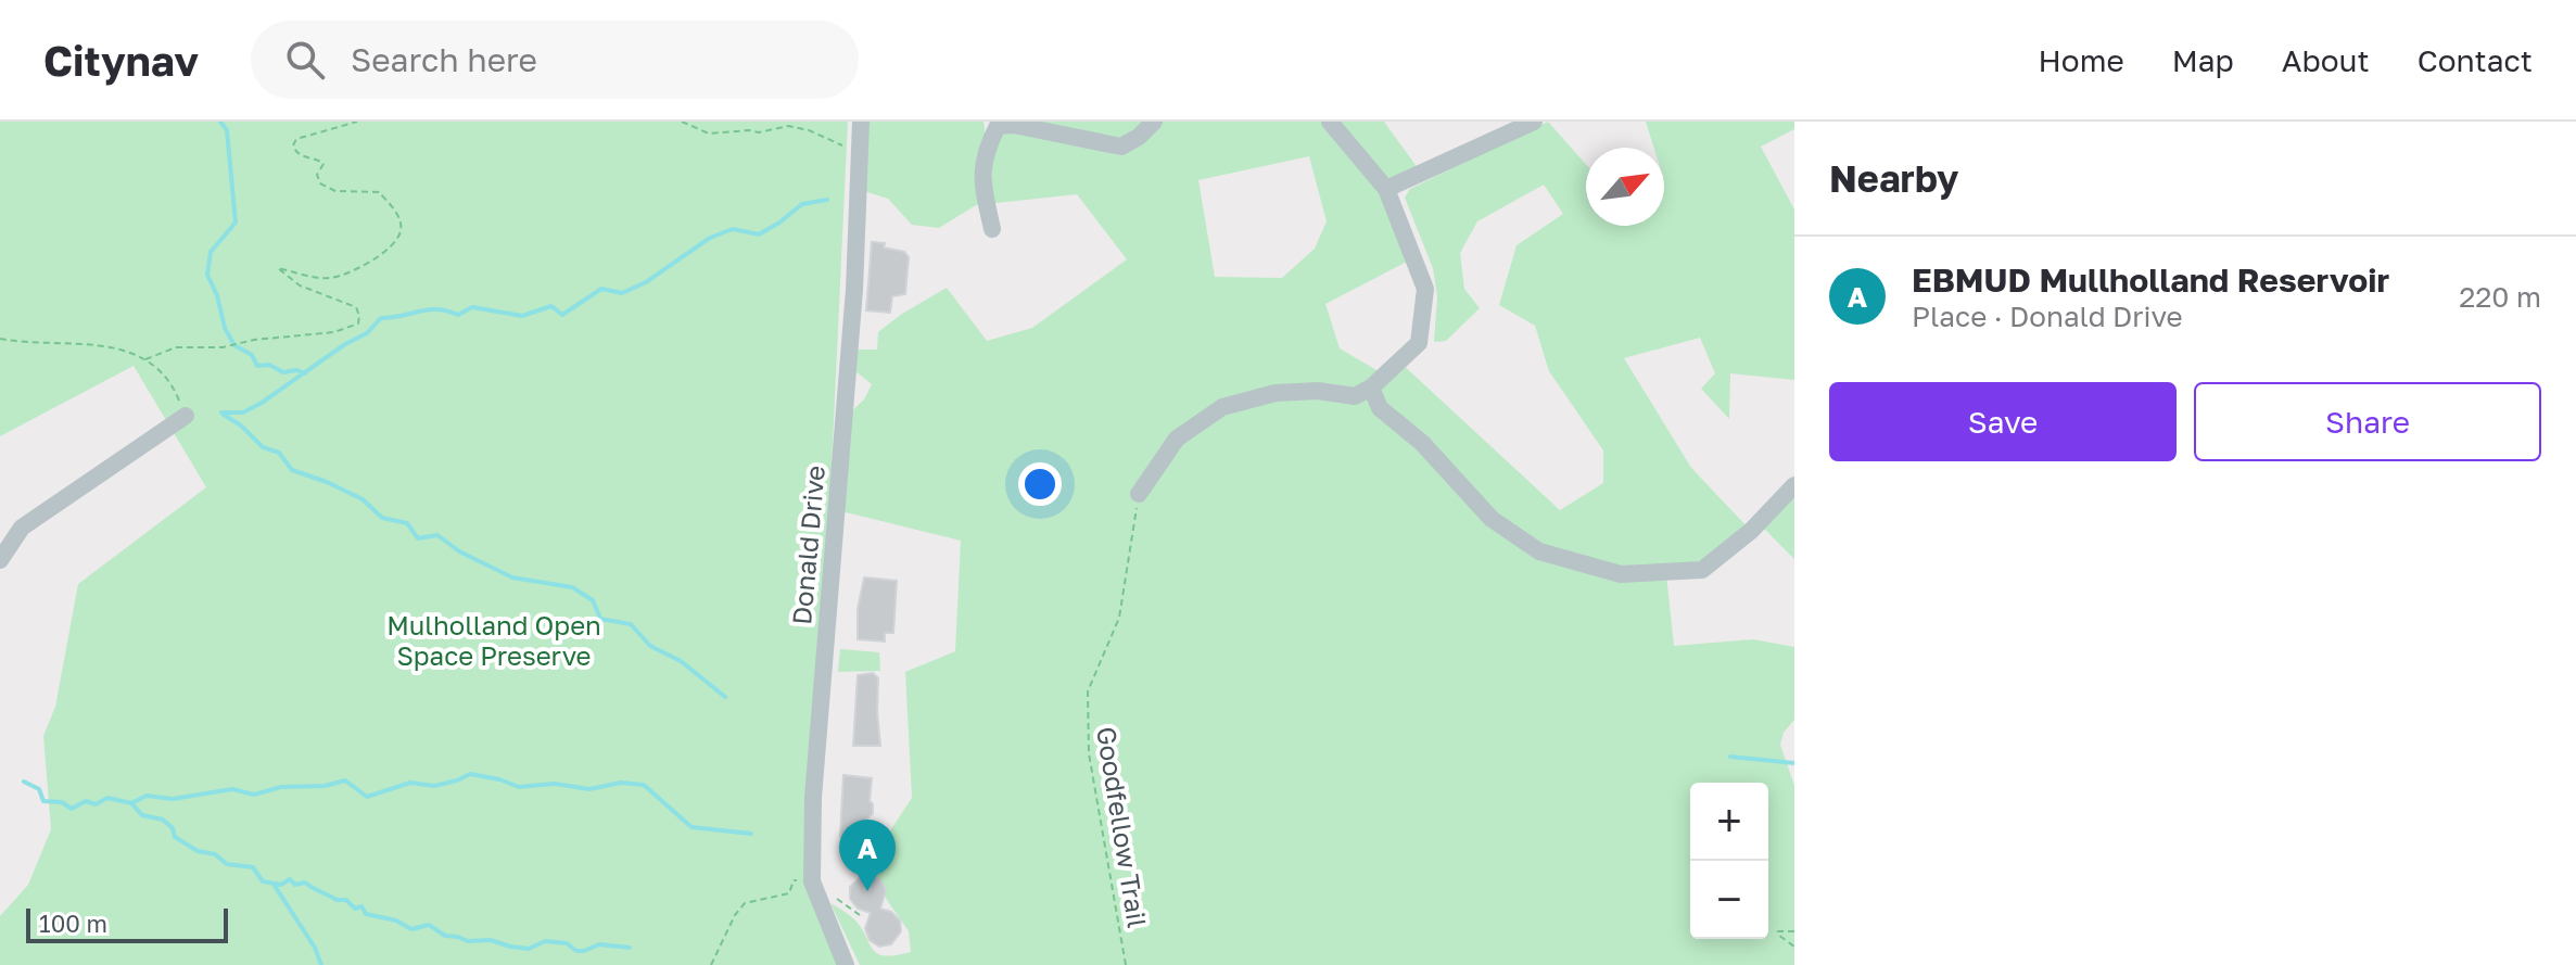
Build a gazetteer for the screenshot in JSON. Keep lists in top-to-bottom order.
{
  "streets": {
    "street": ["Donald Drive"],
    "path": ["Goodfellow Trail"]
  },
  "parks": ["Mulholland Open Space Preserve"],
  "scale_bar": "100 m",
  "north": "top right",
  "page": {
    "header": "Citynav",
    "search": "Search here",
    "nav": [
      "Home",
      "Map",
      "About",
      "Contact"
    ],
    "heading": "Nearby",
    "list": [
      {
        "mark": "A",
        "name": "EBMUD Mullholland Reservoir",
        "note": "Place · Donald Drive",
        "value": "220 m"
      }
    ],
    "buttons": ["Save", "Share"],
    "map_buttons": ["+", "−"],
    "pins": "A",
    "scale": "100 m"
  }
}
